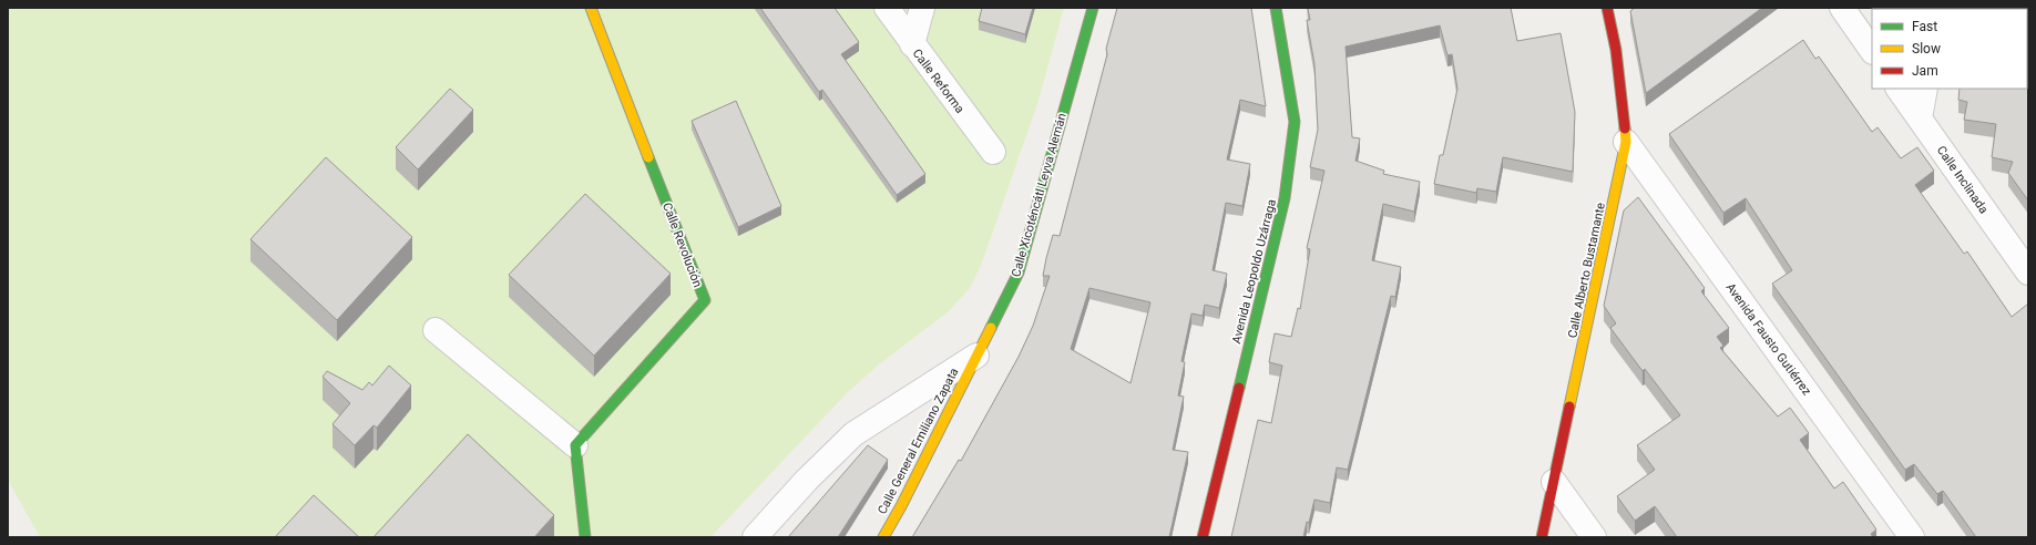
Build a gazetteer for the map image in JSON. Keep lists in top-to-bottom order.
{
  "streets": {
    "street": [
      "Calle Reforma",
      "Calle Inclinada",
      "Calle Xicoténcátl Leyva Alemán",
      "Calle Revolución",
      "Calle Alberto Bustamante",
      "Avenida Leopoldo Uzárraga",
      "Avenida Fausto Gutiérrez",
      "Calle General Emiliano Zapata"
    ]
  },
  "crossings": [
    ["Calle Xicoténcátl Leyva Alemán", "Calle General Emiliano Zapata"],
    ["Calle Alberto Bustamante", "Avenida Fausto Gutiérrez"]
  ],
  "legend": ["Fast", "Slow", "Jam"]
}
